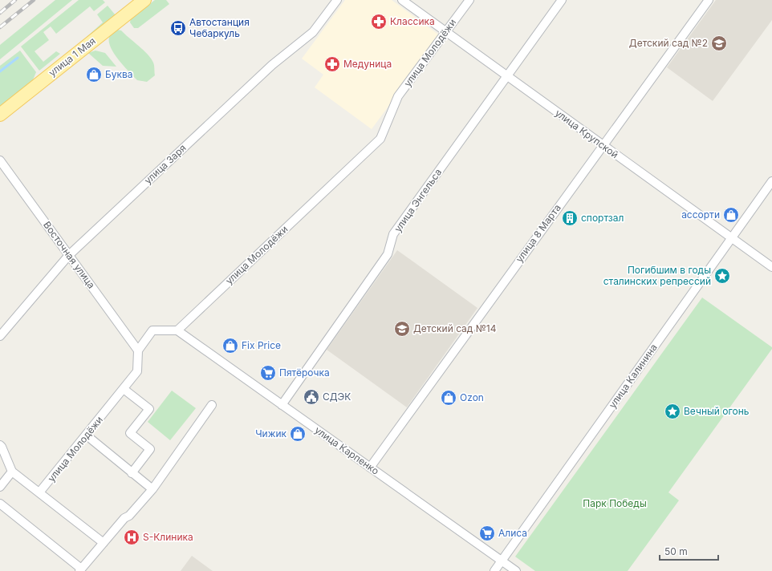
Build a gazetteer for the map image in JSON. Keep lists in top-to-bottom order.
{
  "streets": {
    "main road": ["улица 1 Мая"],
    "street": [
      "улица Молодёжи",
      "улица Крупской",
      "улица Заря",
      "улица Энгельса",
      "улица 8 Марта",
      "Восточная улица",
      "улица Калинина",
      "улица Карпенко"
    ]
  },
  "crossings": [
    ["улица Молодёжи", "улица Крупской"],
    ["улица Молодёжи", "Восточная улица"],
    ["улица Молодёжи", "улица Карпенко"],
    ["улица Крупской", "улица Энгельса"],
    ["улица Крупской", "улица 8 Марта"],
    ["улица Крупской", "улица Калинина"],
    ["улица Заря", "Восточная улица"],
    ["улица Энгельса", "улица Карпенко"],
    ["улица 8 Марта", "улица Карпенко"],
    ["улица Калинина", "улица Карпенко"]
  ],
  "parks": ["Парк Победы"],
  "places": {
    "pharmacy": ["Классика", "Медуница"],
    "bus stop": ["Автостанция Чебаркуль"],
    "school or university": ["Детский сад №2", "Детский сад №14"],
    "shop": [
      "Буква",
      "ассорти",
      "Fix Price",
      "Ozon",
      "Чижик"
    ],
    "building": ["спортзал"],
    "place": ["Погибшим в годы сталинских репрессий", "Вечный огонь"],
    "supermarket": ["Пятёрочка", "Алиса"],
    "public building": ["СДЭК"],
    "hospital": ["S-Клиника"]
  },
  "scale_bar": "50 m"
}
